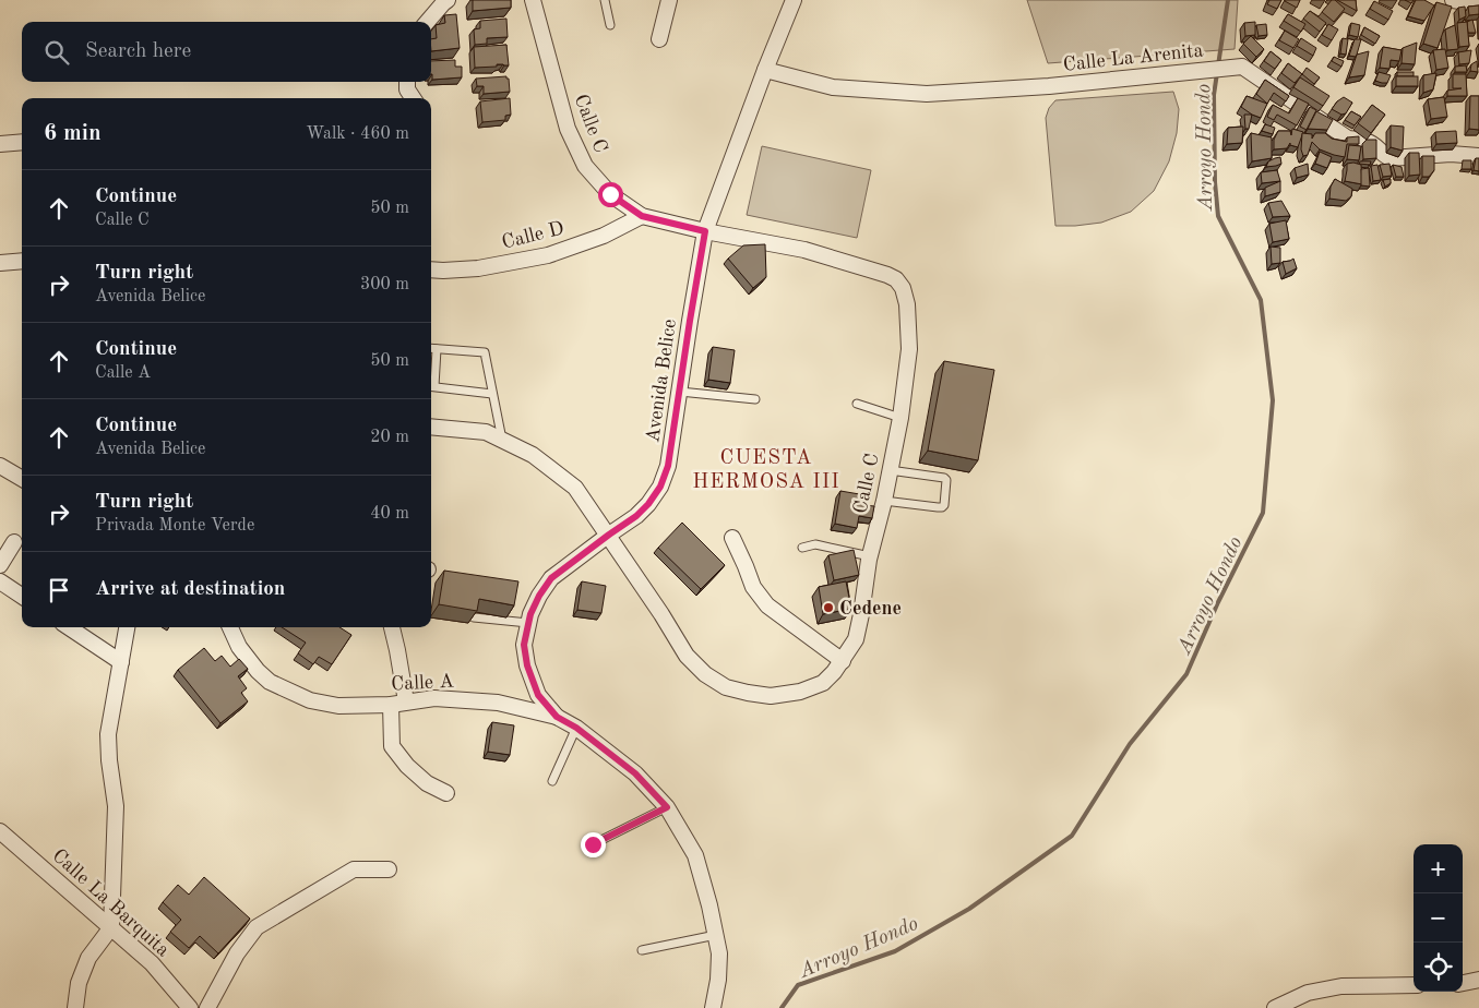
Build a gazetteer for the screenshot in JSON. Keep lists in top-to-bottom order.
{
  "streets": {
    "street": [
      "Calle La Arenita",
      "Calle C",
      "Calle D",
      "Avenida Belice",
      "Calle A",
      "Calle La Barquita"
    ]
  },
  "crossings": [
    ["Calle La Arenita", "Avenida Belice"],
    ["Calle C", "Calle D"],
    ["Calle C", "Avenida Belice"],
    ["Avenida Belice", "Calle A"]
  ],
  "districts": ["CUESTA HERMOSA III"],
  "water": ["Arroyo Hondo"],
  "places": ["Cedene"],
  "page": {
    "search": "Search here",
    "heading": ["6 min", "Walk · 460 m"],
    "list": [
      ["Continue", "Calle C", "50 m"],
      ["Turn right", "Avenida Belice", "300 m"],
      ["Continue", "Calle A", "50 m"],
      ["Continue", "Avenida Belice", "20 m"],
      ["Turn right", "Privada Monte Verde", "40 m"],
      "Arrive at destination"
    ],
    "map_buttons": ["+", "−"]
  }
}
